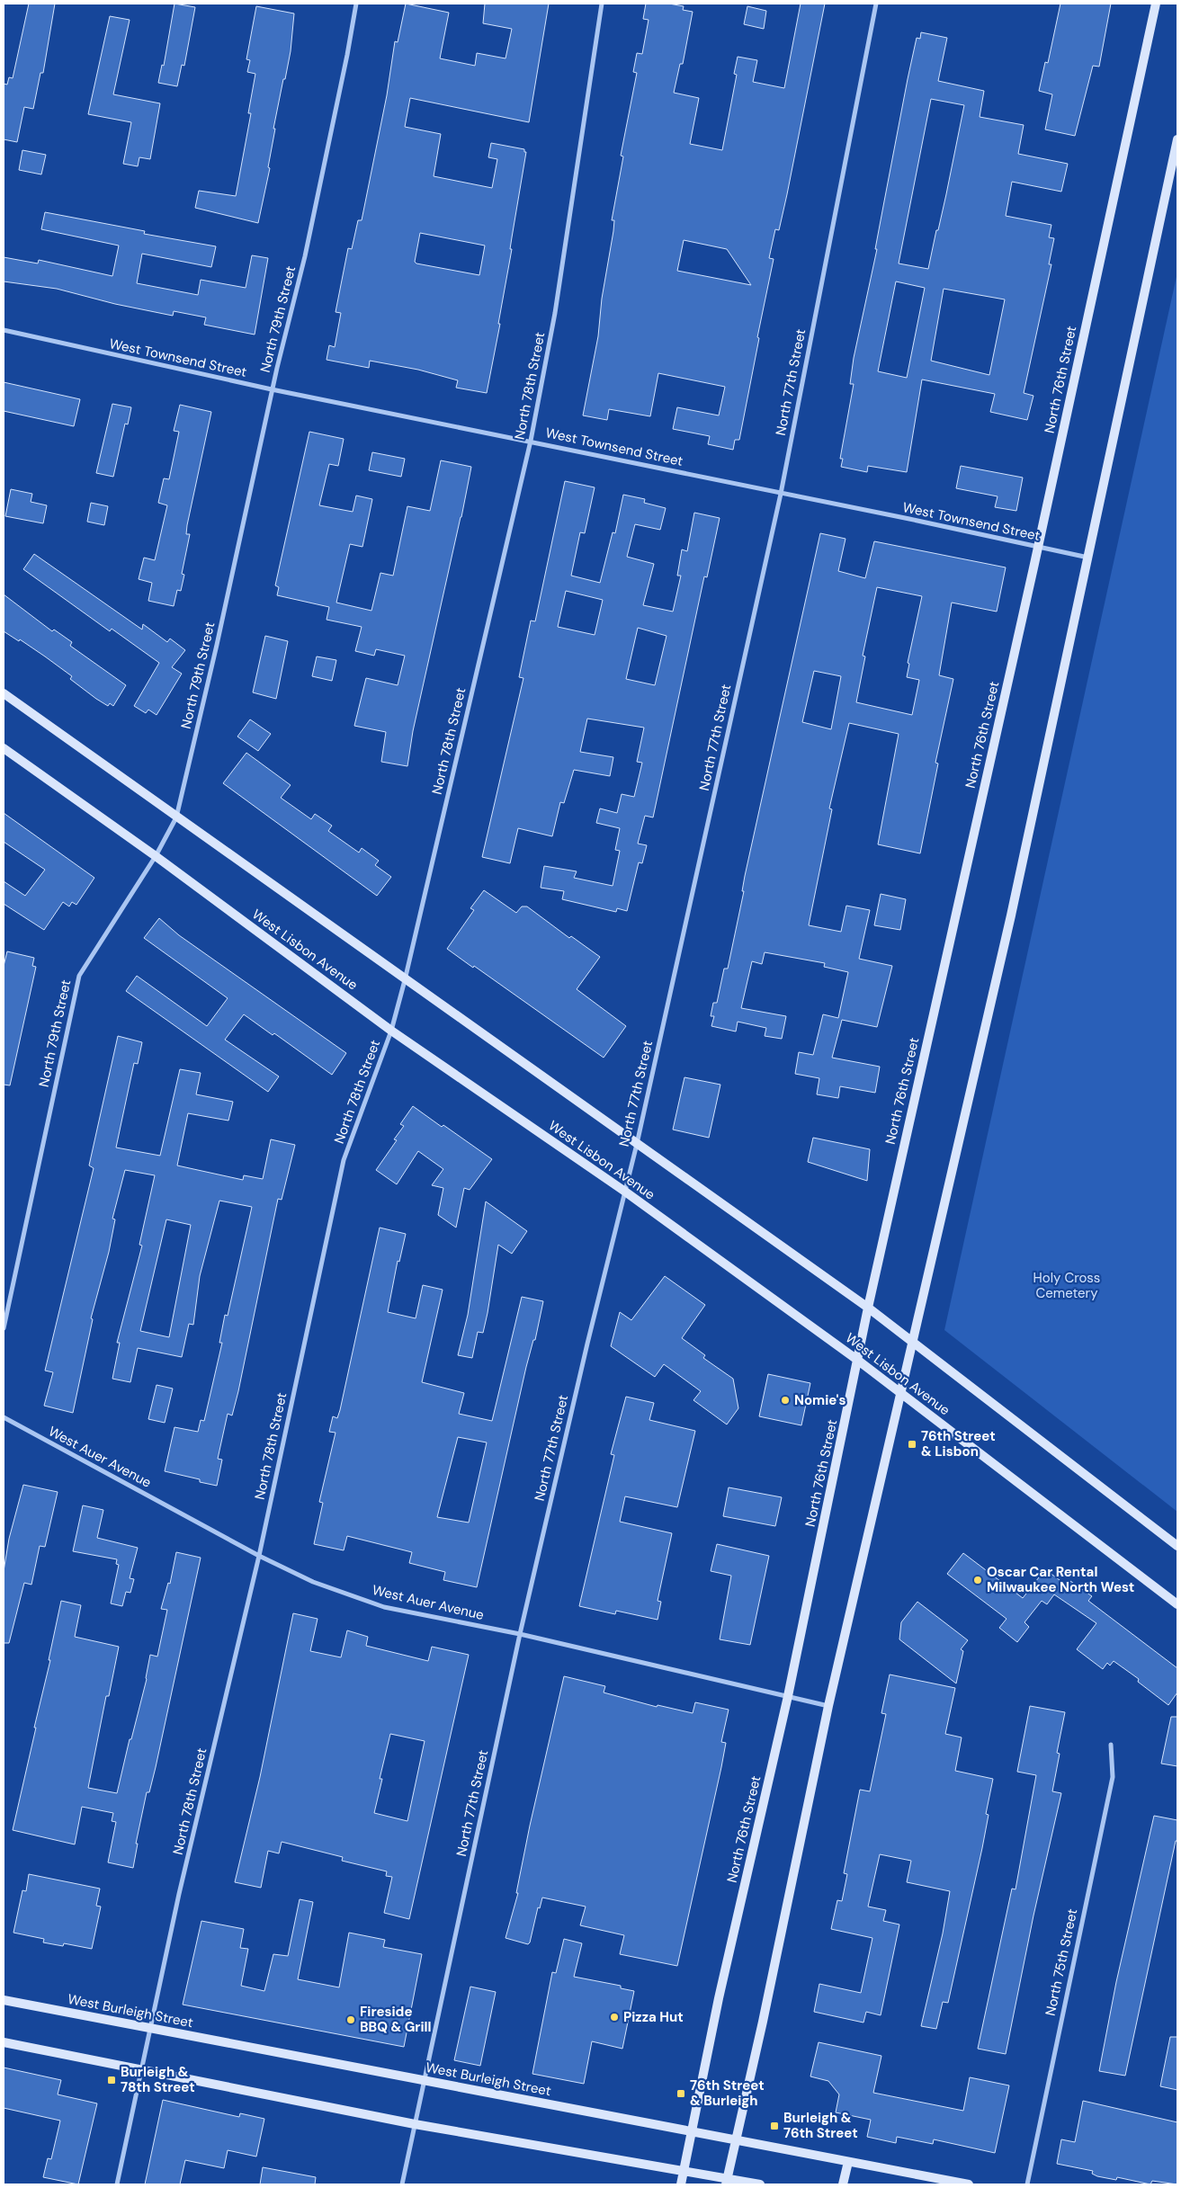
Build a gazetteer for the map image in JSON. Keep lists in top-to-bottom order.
{
  "streets": {
    "main road": ["North 76th Street", "West Lisbon Avenue", "West Burleigh Street"],
    "street": [
      "North 79th Street",
      "West Townsend Street",
      "North 77th Street",
      "North 78th Street",
      "West Auer Avenue",
      "North 75th Street"
    ]
  },
  "crossings": [
    ["North 79th Street", "West Townsend Street"],
    ["North 79th Street", "West Lisbon Avenue"],
    ["West Townsend Street", "North 76th Street"],
    ["West Townsend Street", "North 77th Street"],
    ["West Townsend Street", "North 78th Street"],
    ["North 76th Street", "West Lisbon Avenue"],
    ["North 76th Street", "West Auer Avenue"],
    ["North 76th Street", "West Burleigh Street"],
    ["North 77th Street", "West Lisbon Avenue"],
    ["North 77th Street", "West Auer Avenue"],
    ["North 77th Street", "West Burleigh Street"],
    ["North 78th Street", "West Lisbon Avenue"],
    ["North 78th Street", "West Auer Avenue"],
    ["North 78th Street", "West Burleigh Street"]
  ],
  "parks": ["Holy Cross Cemetery"],
  "places": {
    "other": [
      "Nomie's",
      "Oscar Car Rental Milwaukee North West",
      "Pizza Hut",
      "Fireside BBQ & Grill"
    ],
    "transit": [
      "76th Street & Lisbon",
      "Burleigh & 78th Street",
      "76th Street & Burleigh",
      "Burleigh & 76th Street"
    ]
  }
}
